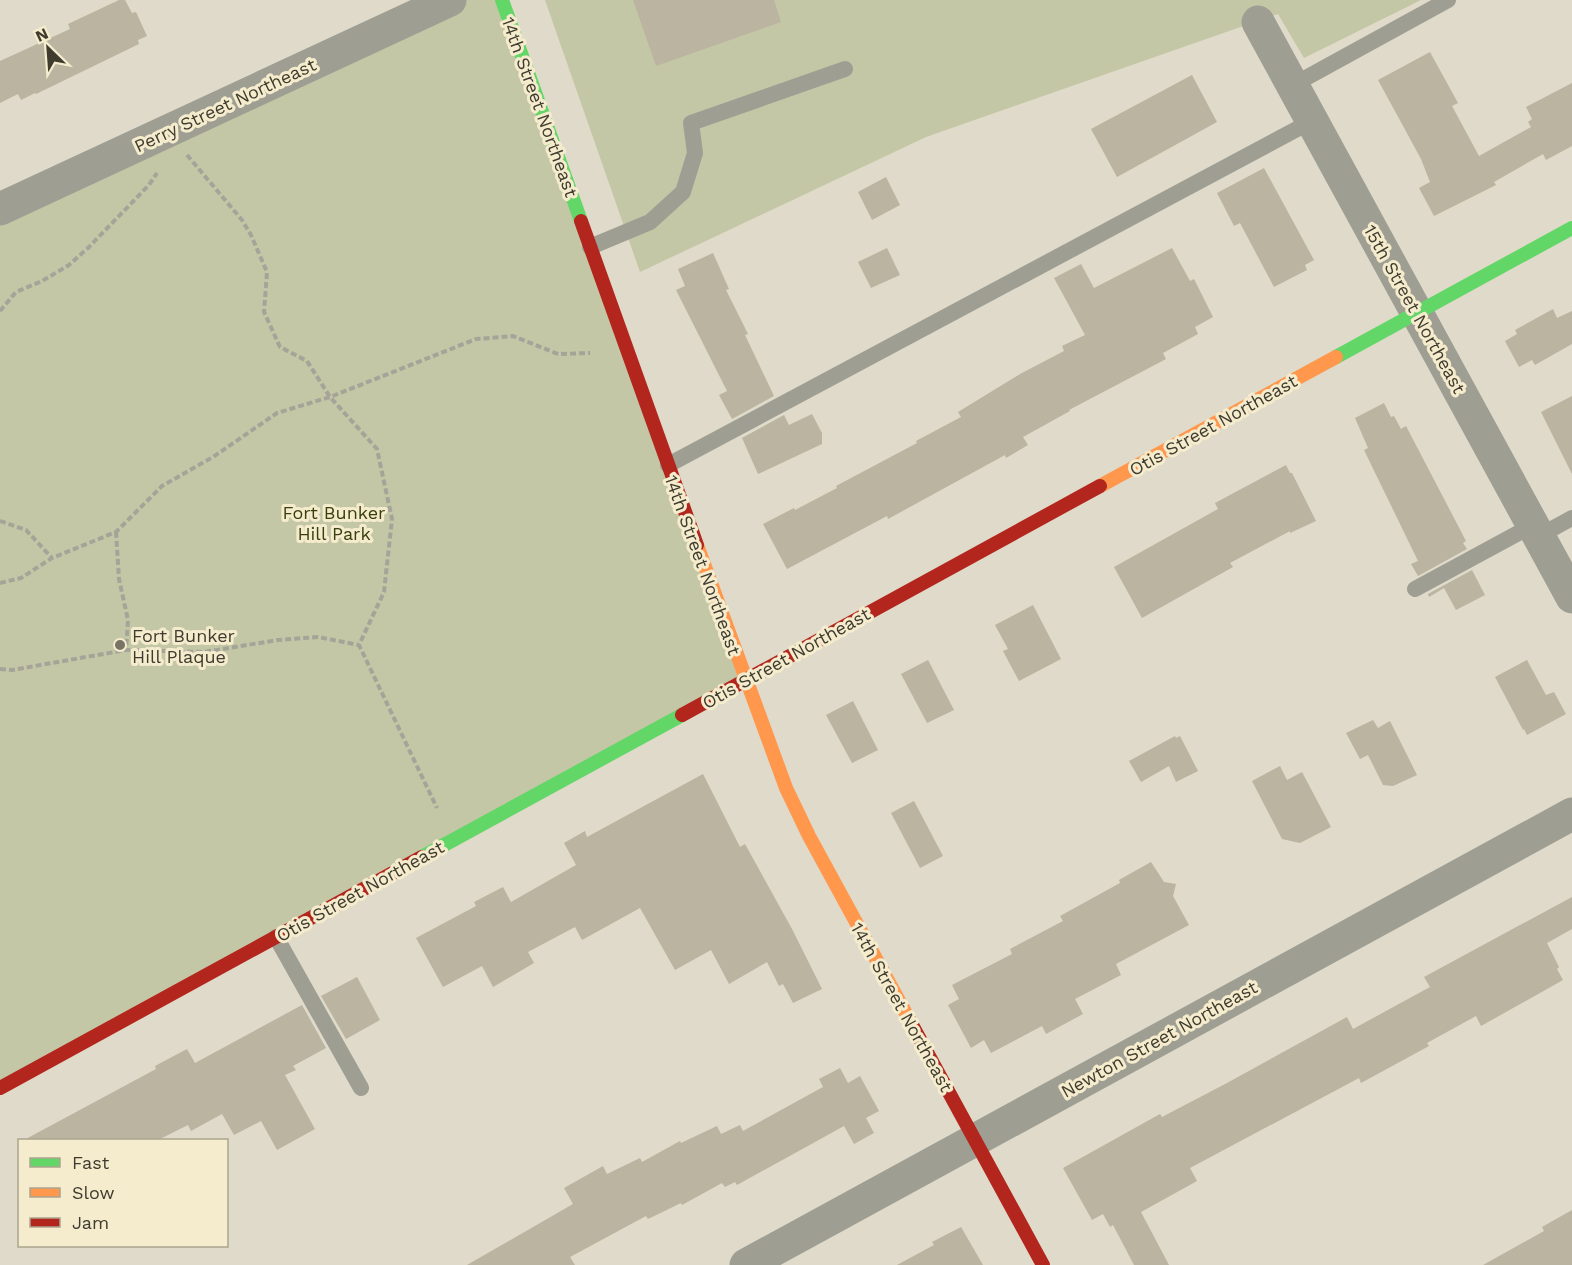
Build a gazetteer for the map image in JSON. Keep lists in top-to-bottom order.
{
  "streets": {
    "street": [
      "Perry Street Northeast",
      "14th Street Northeast",
      "15th Street Northeast",
      "Otis Street Northeast",
      "Newton Street Northeast"
    ]
  },
  "crossings": [
    ["14th Street Northeast", "Otis Street Northeast"],
    ["14th Street Northeast", "Newton Street Northeast"],
    ["15th Street Northeast", "Otis Street Northeast"]
  ],
  "parks": ["Fort Bunker Hill Park"],
  "places": ["Fort Bunker Hill Plaque"],
  "legend": ["Fast", "Slow", "Jam"],
  "north": "top left"
}
